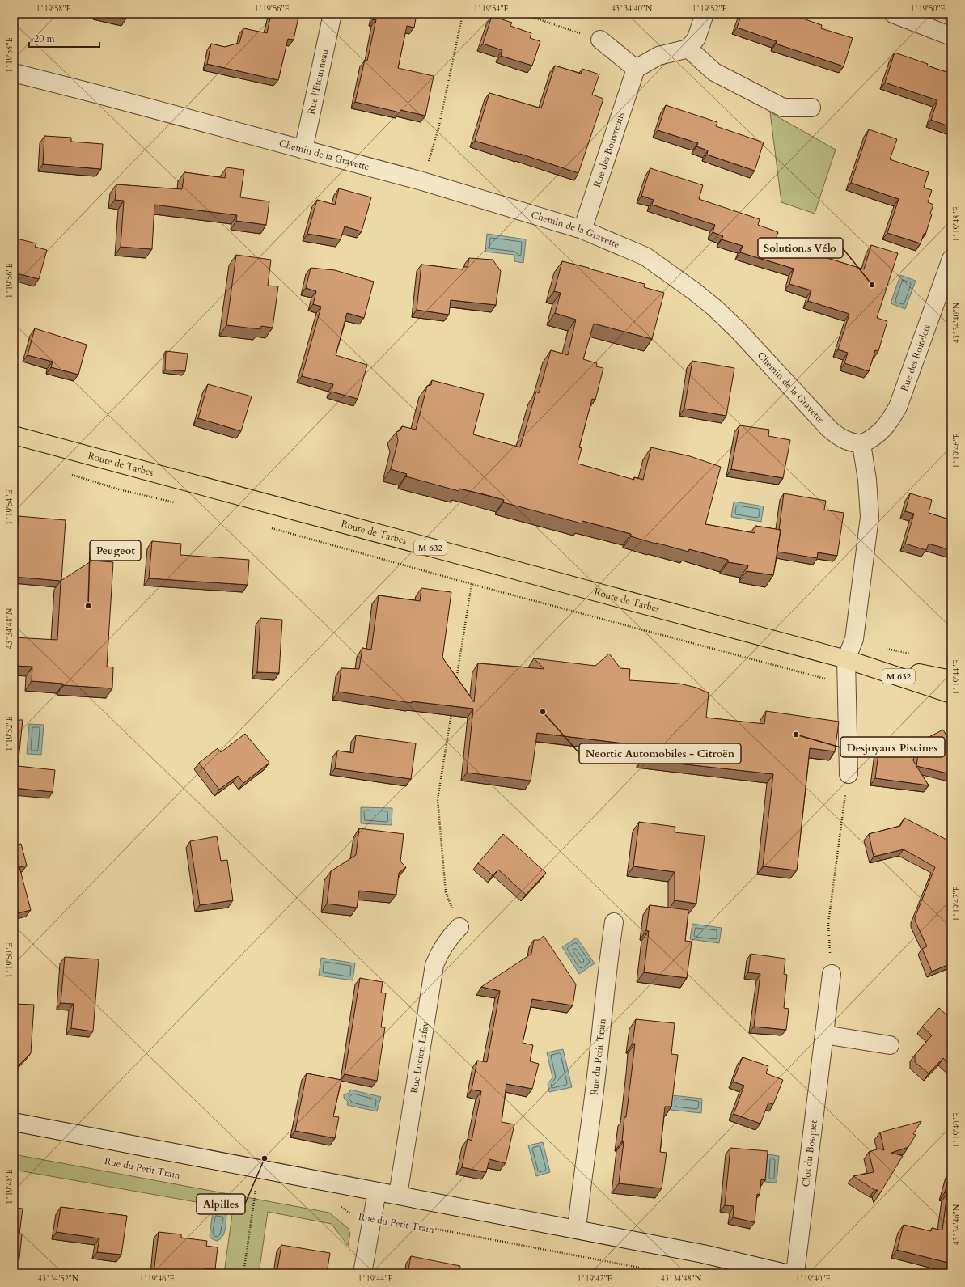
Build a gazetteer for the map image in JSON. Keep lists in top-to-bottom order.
{
  "streets": {
    "main road": ["Route de Tarbes", "M 632"],
    "street": [
      "Rue l'Etourneau",
      "Rue des Bouvreuils",
      "Chemin de la Gravette",
      "Rue des Roitelets",
      "Rue du Petit Train",
      "Rue Lucien Lafay",
      "Clos du Bosquet"
    ]
  },
  "crossings": [
    ["Rue l'Etourneau", "Chemin de la Gravette"],
    ["Rue des Bouvreuils", "Chemin de la Gravette"],
    ["Chemin de la Gravette", "Rue des Roitelets"]
  ],
  "places": [
    "Solution.s Vélo",
    "Peugeot",
    "Neortic Automobiles - Citroën",
    "Desjoyaux Piscines",
    "Alpilles"
  ],
  "scale_bar": "20 m",
  "coordinates": [
    "1°19'58\"E",
    "1°19'56\"E",
    "1°19'54\"E",
    "43°34'40\"N",
    "1°19'52\"E",
    "1°19'50\"E",
    "1°19'48\"E",
    "1°19'46\"E",
    "43°34'48\"N",
    "1°19'44\"E",
    "1°19'42\"E",
    "1°19'40\"E",
    "43°34'46\"N",
    "43°34'52\"N"
  ]
}
